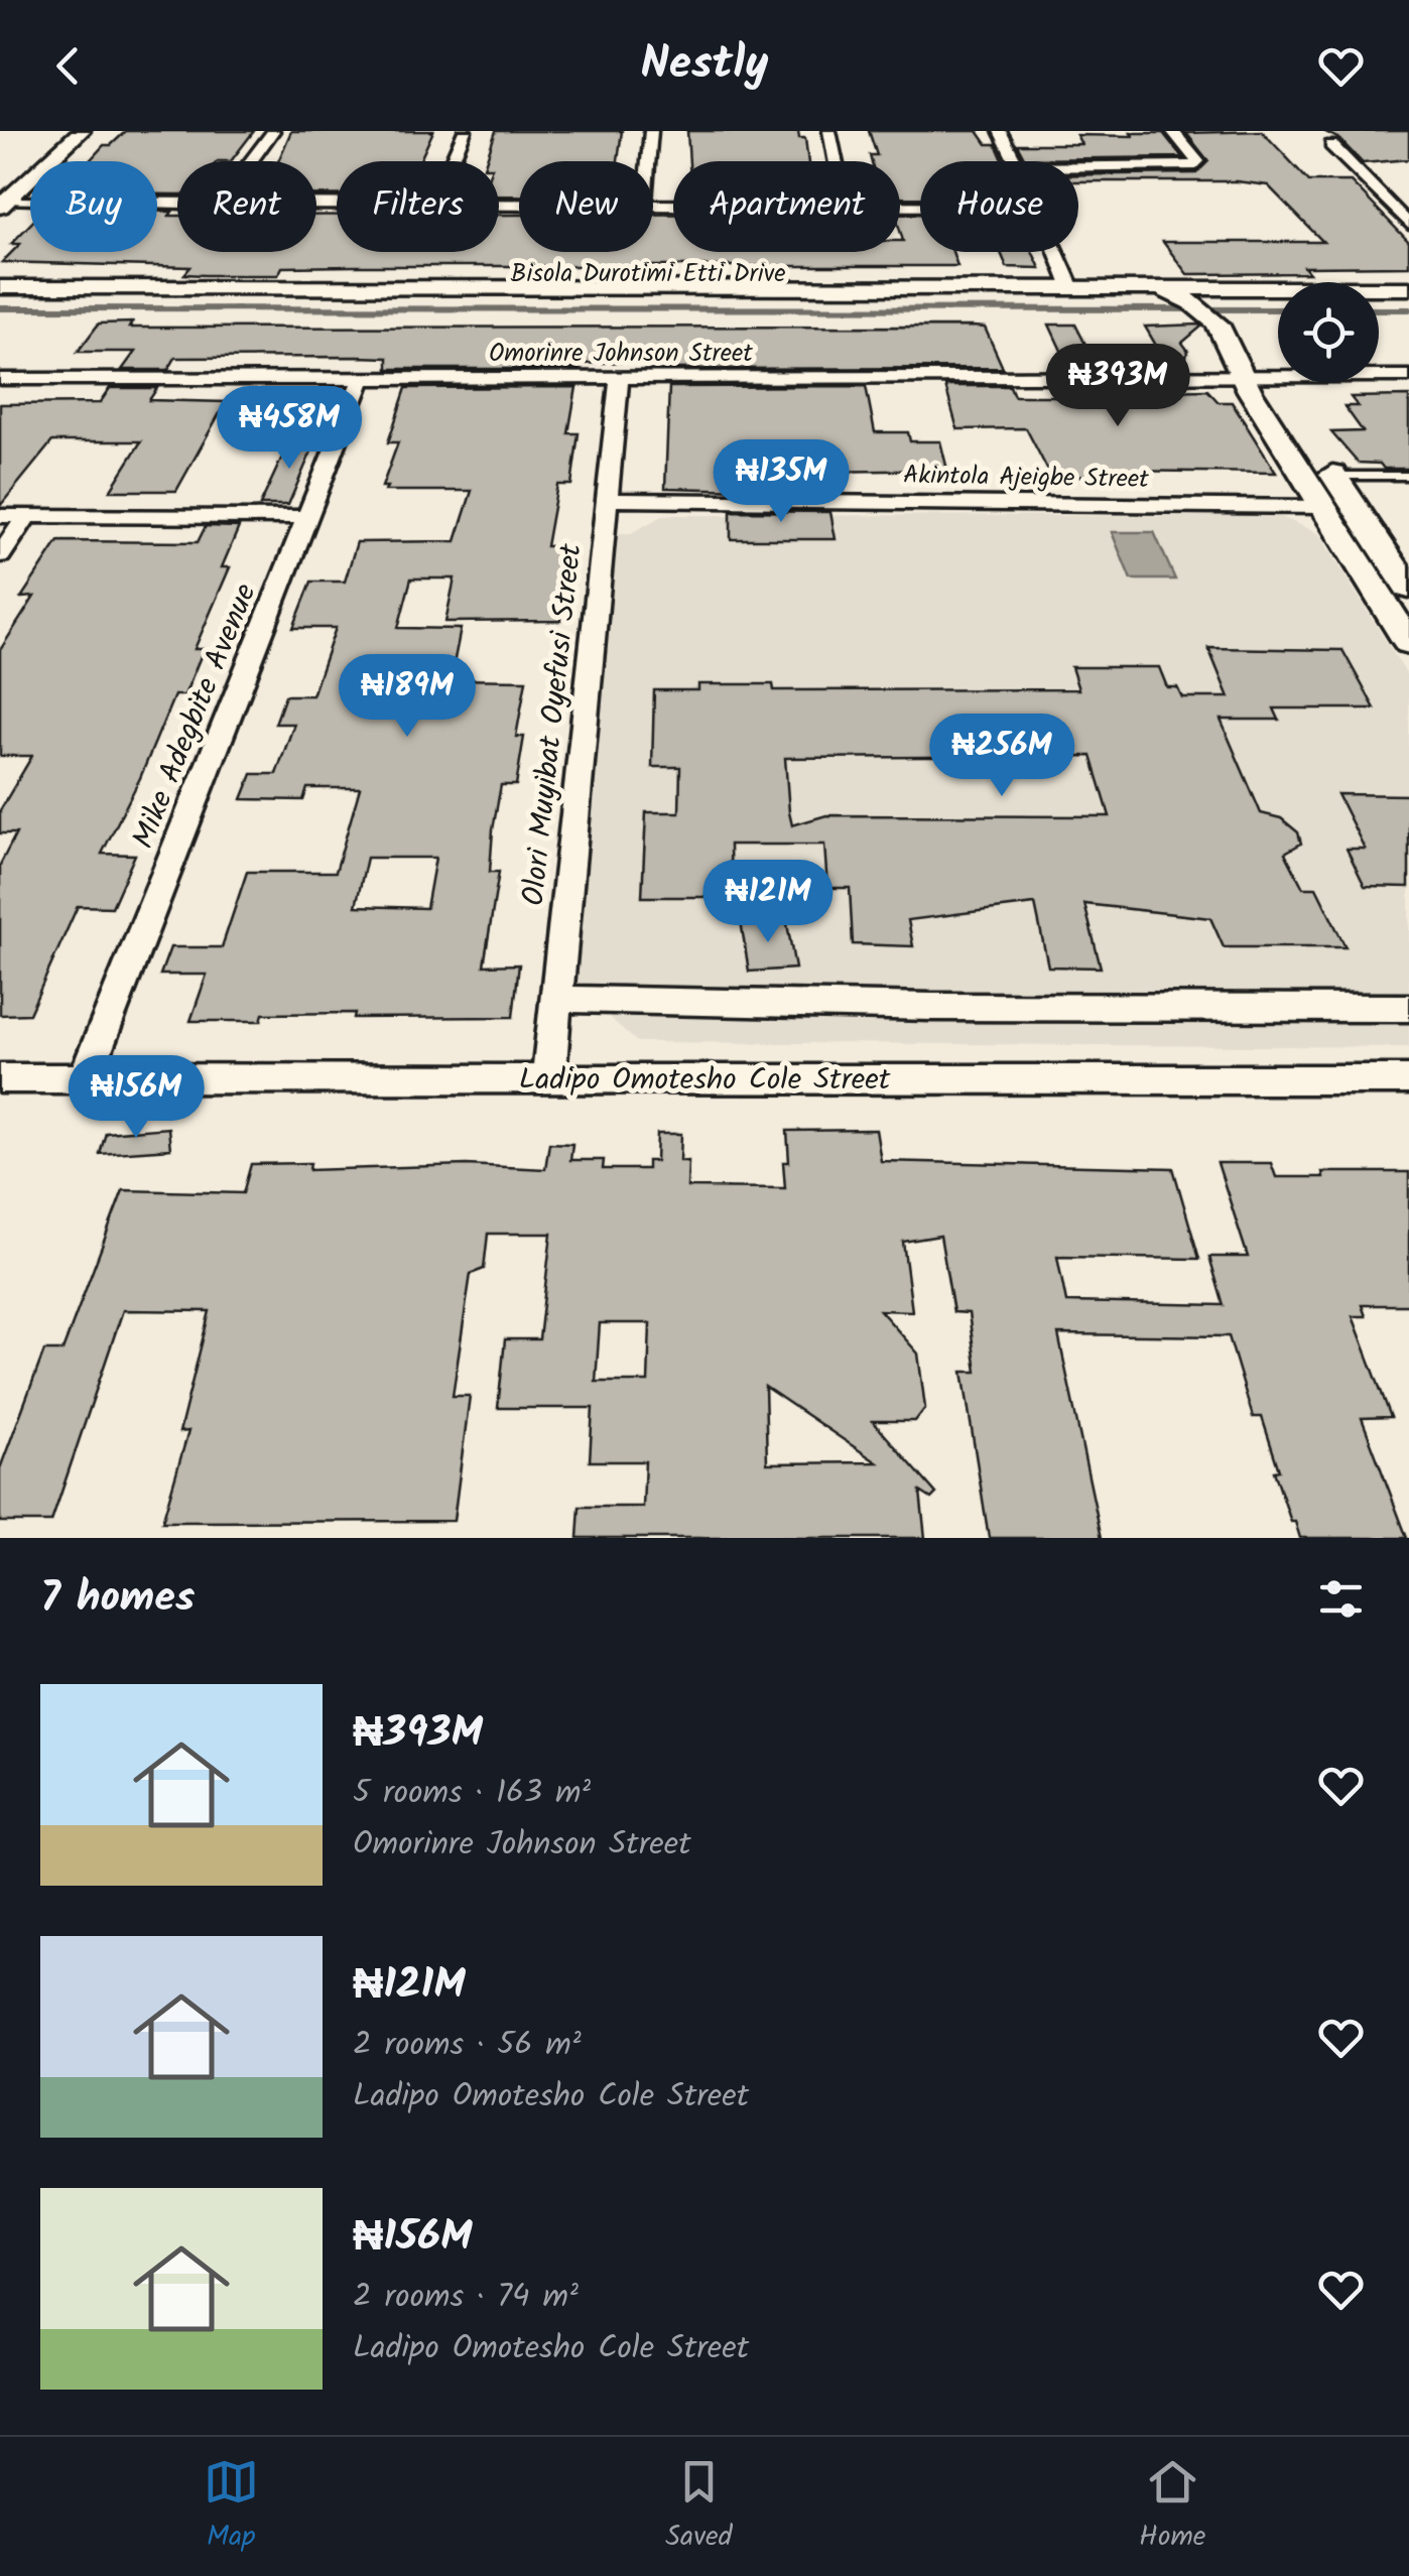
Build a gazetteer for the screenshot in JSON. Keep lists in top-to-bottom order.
{
  "streets": {
    "main road": ["Bisola Durotimi Etti Drive"],
    "street": [
      "Omorinre Johnson Street",
      "Akintola Ajeigbe Street",
      "Mike Adegbite Avenue",
      "Olori Muyibat Oyefusi Street",
      "Ladipo Omotesho Cole Street"
    ]
  },
  "crossings": [
    ["Omorinre Johnson Street", "Mike Adegbite Avenue"],
    ["Omorinre Johnson Street", "Olori Muyibat Oyefusi Street"],
    ["Akintola Ajeigbe Street", "Olori Muyibat Oyefusi Street"],
    ["Mike Adegbite Avenue", "Ladipo Omotesho Cole Street"],
    ["Olori Muyibat Oyefusi Street", "Ladipo Omotesho Cole Street"]
  ],
  "page": {
    "header": "Nestly",
    "chip": [
      "Buy",
      "Rent",
      "Filters",
      "New",
      "Apartment",
      "House"
    ],
    "price": [
      "₦393M",
      "₦458M",
      "₦135M",
      "₦189M",
      "₦256M",
      "₦121M",
      "₦156M"
    ],
    "heading": "7 homes",
    "list": [
      {
        "name": "₦393M",
        "note": "5 rooms · 163 m² · Omorinre Johnson Street"
      },
      {
        "name": "₦121M",
        "note": "2 rooms · 56 m² · Ladipo Omotesho Cole Street"
      },
      {
        "name": "₦156M",
        "note": "2 rooms · 74 m² · Ladipo Omotesho Cole Street"
      }
    ],
    "tabs": ["Map", "Saved", "Home"]
  }
}
